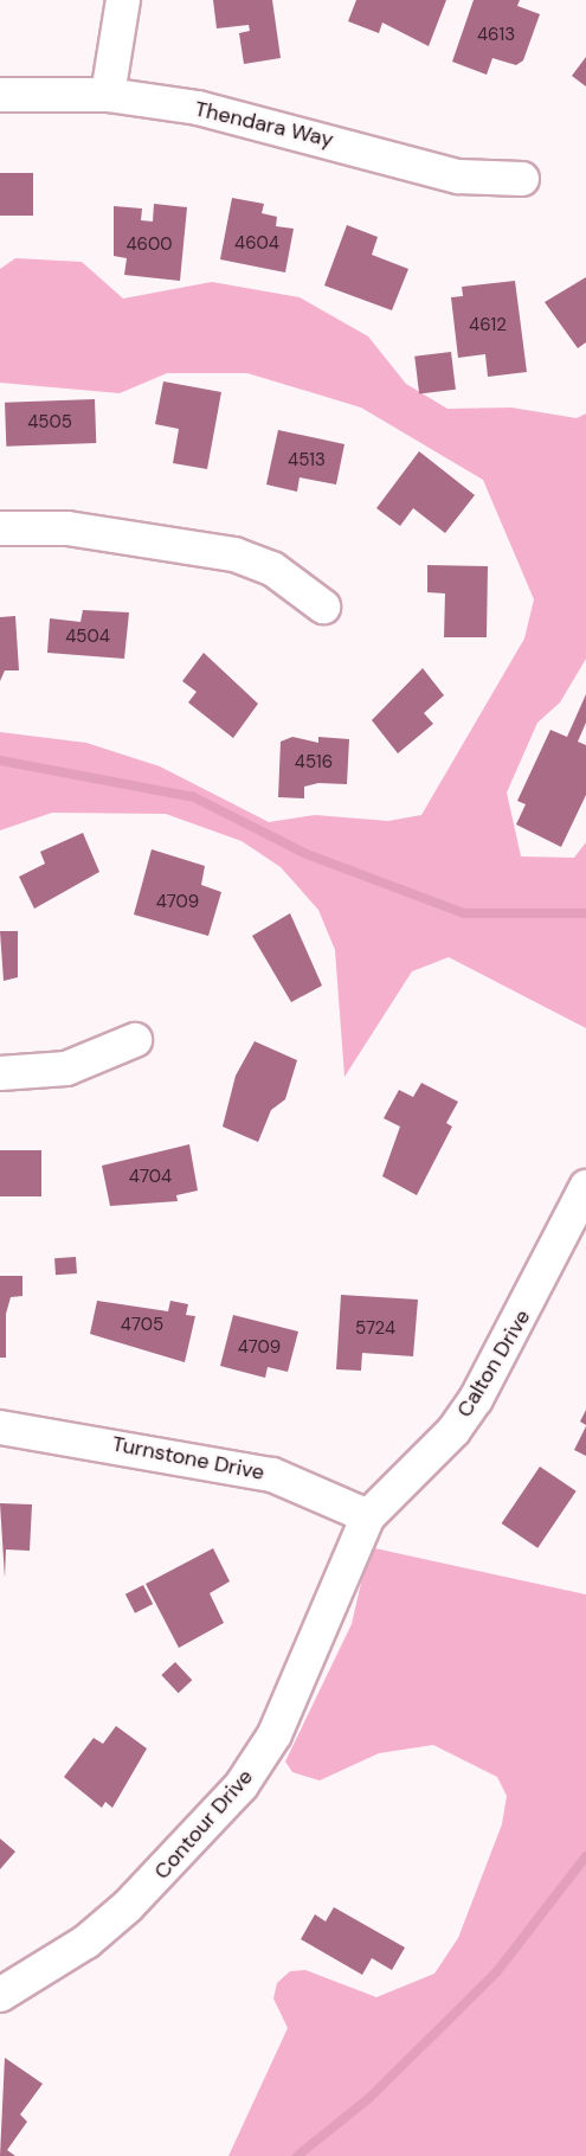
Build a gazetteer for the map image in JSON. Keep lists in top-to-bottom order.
{
  "streets": {
    "street": [
      "Thendara Way",
      "Calton Drive",
      "Turnstone Drive",
      "Contour Drive"
    ]
  },
  "crossings": [
    ["Calton Drive", "Turnstone Drive"],
    ["Calton Drive", "Contour Drive"],
    ["Turnstone Drive", "Contour Drive"]
  ],
  "house_numbers": [
    "4613",
    "4604",
    "4600",
    "4612",
    "4505",
    "4513",
    "4504",
    "4516",
    "4709",
    "4704",
    "4705",
    "5724",
    "4709"
  ]
}
